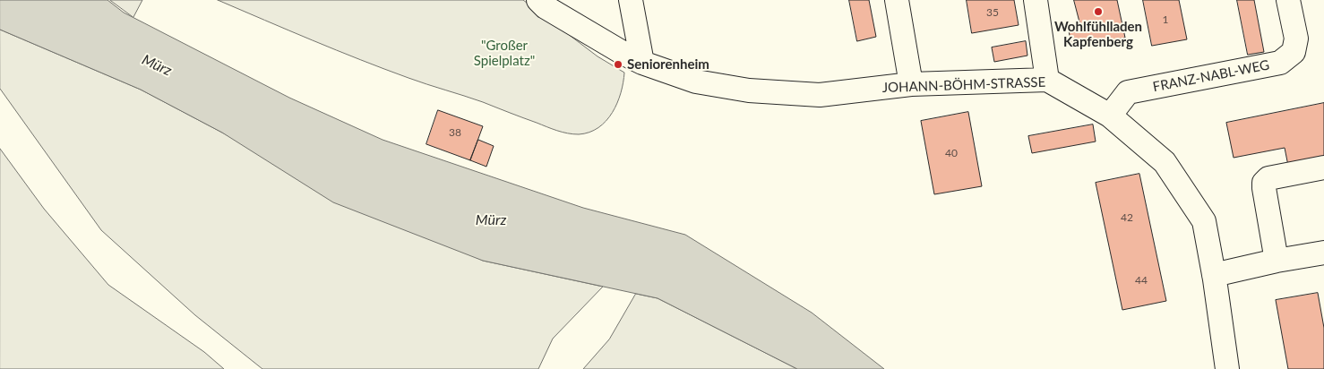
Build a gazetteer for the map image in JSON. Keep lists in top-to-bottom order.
{
  "streets": {
    "street": ["FRANZ-NABL-WEG", "JOHANN-BÖHM-STRASSE"]
  },
  "crossings": [
    ["FRANZ-NABL-WEG", "JOHANN-BÖHM-STRASSE"]
  ],
  "water": ["Mürz"],
  "parks": ["\"Großer Spielplatz\""],
  "places": ["Wohlfühlladen Kapfenberg", "Seniorenheim"],
  "house_numbers": [
    "35",
    "1",
    "38",
    "40",
    "42",
    "44"
  ]
}
